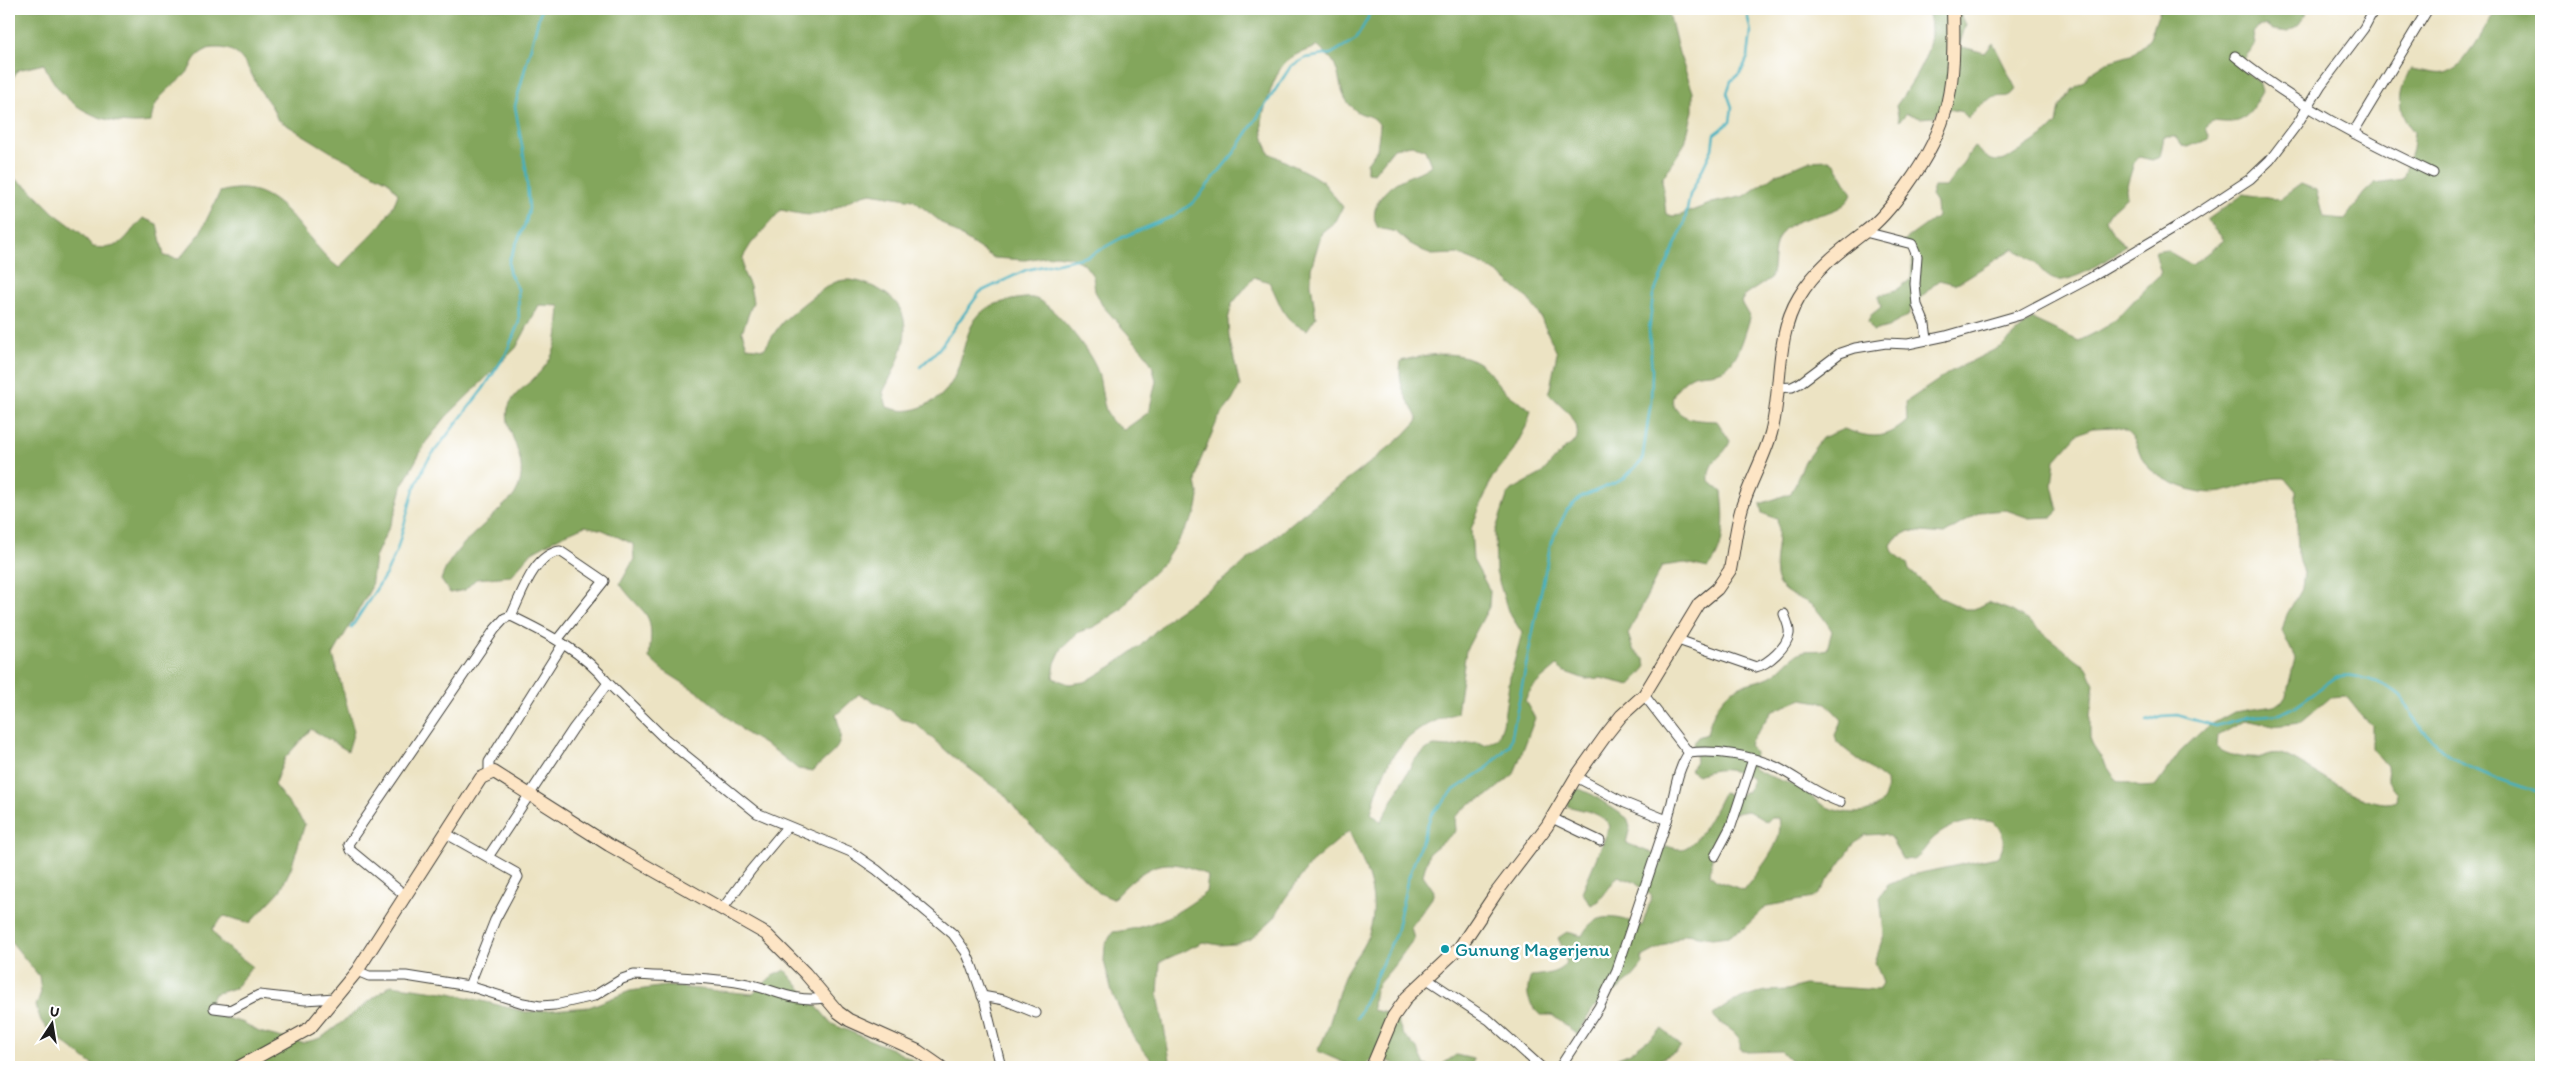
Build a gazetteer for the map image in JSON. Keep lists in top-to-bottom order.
{
  "places": ["Gunung Magerjenu"],
  "north": "top"
}
